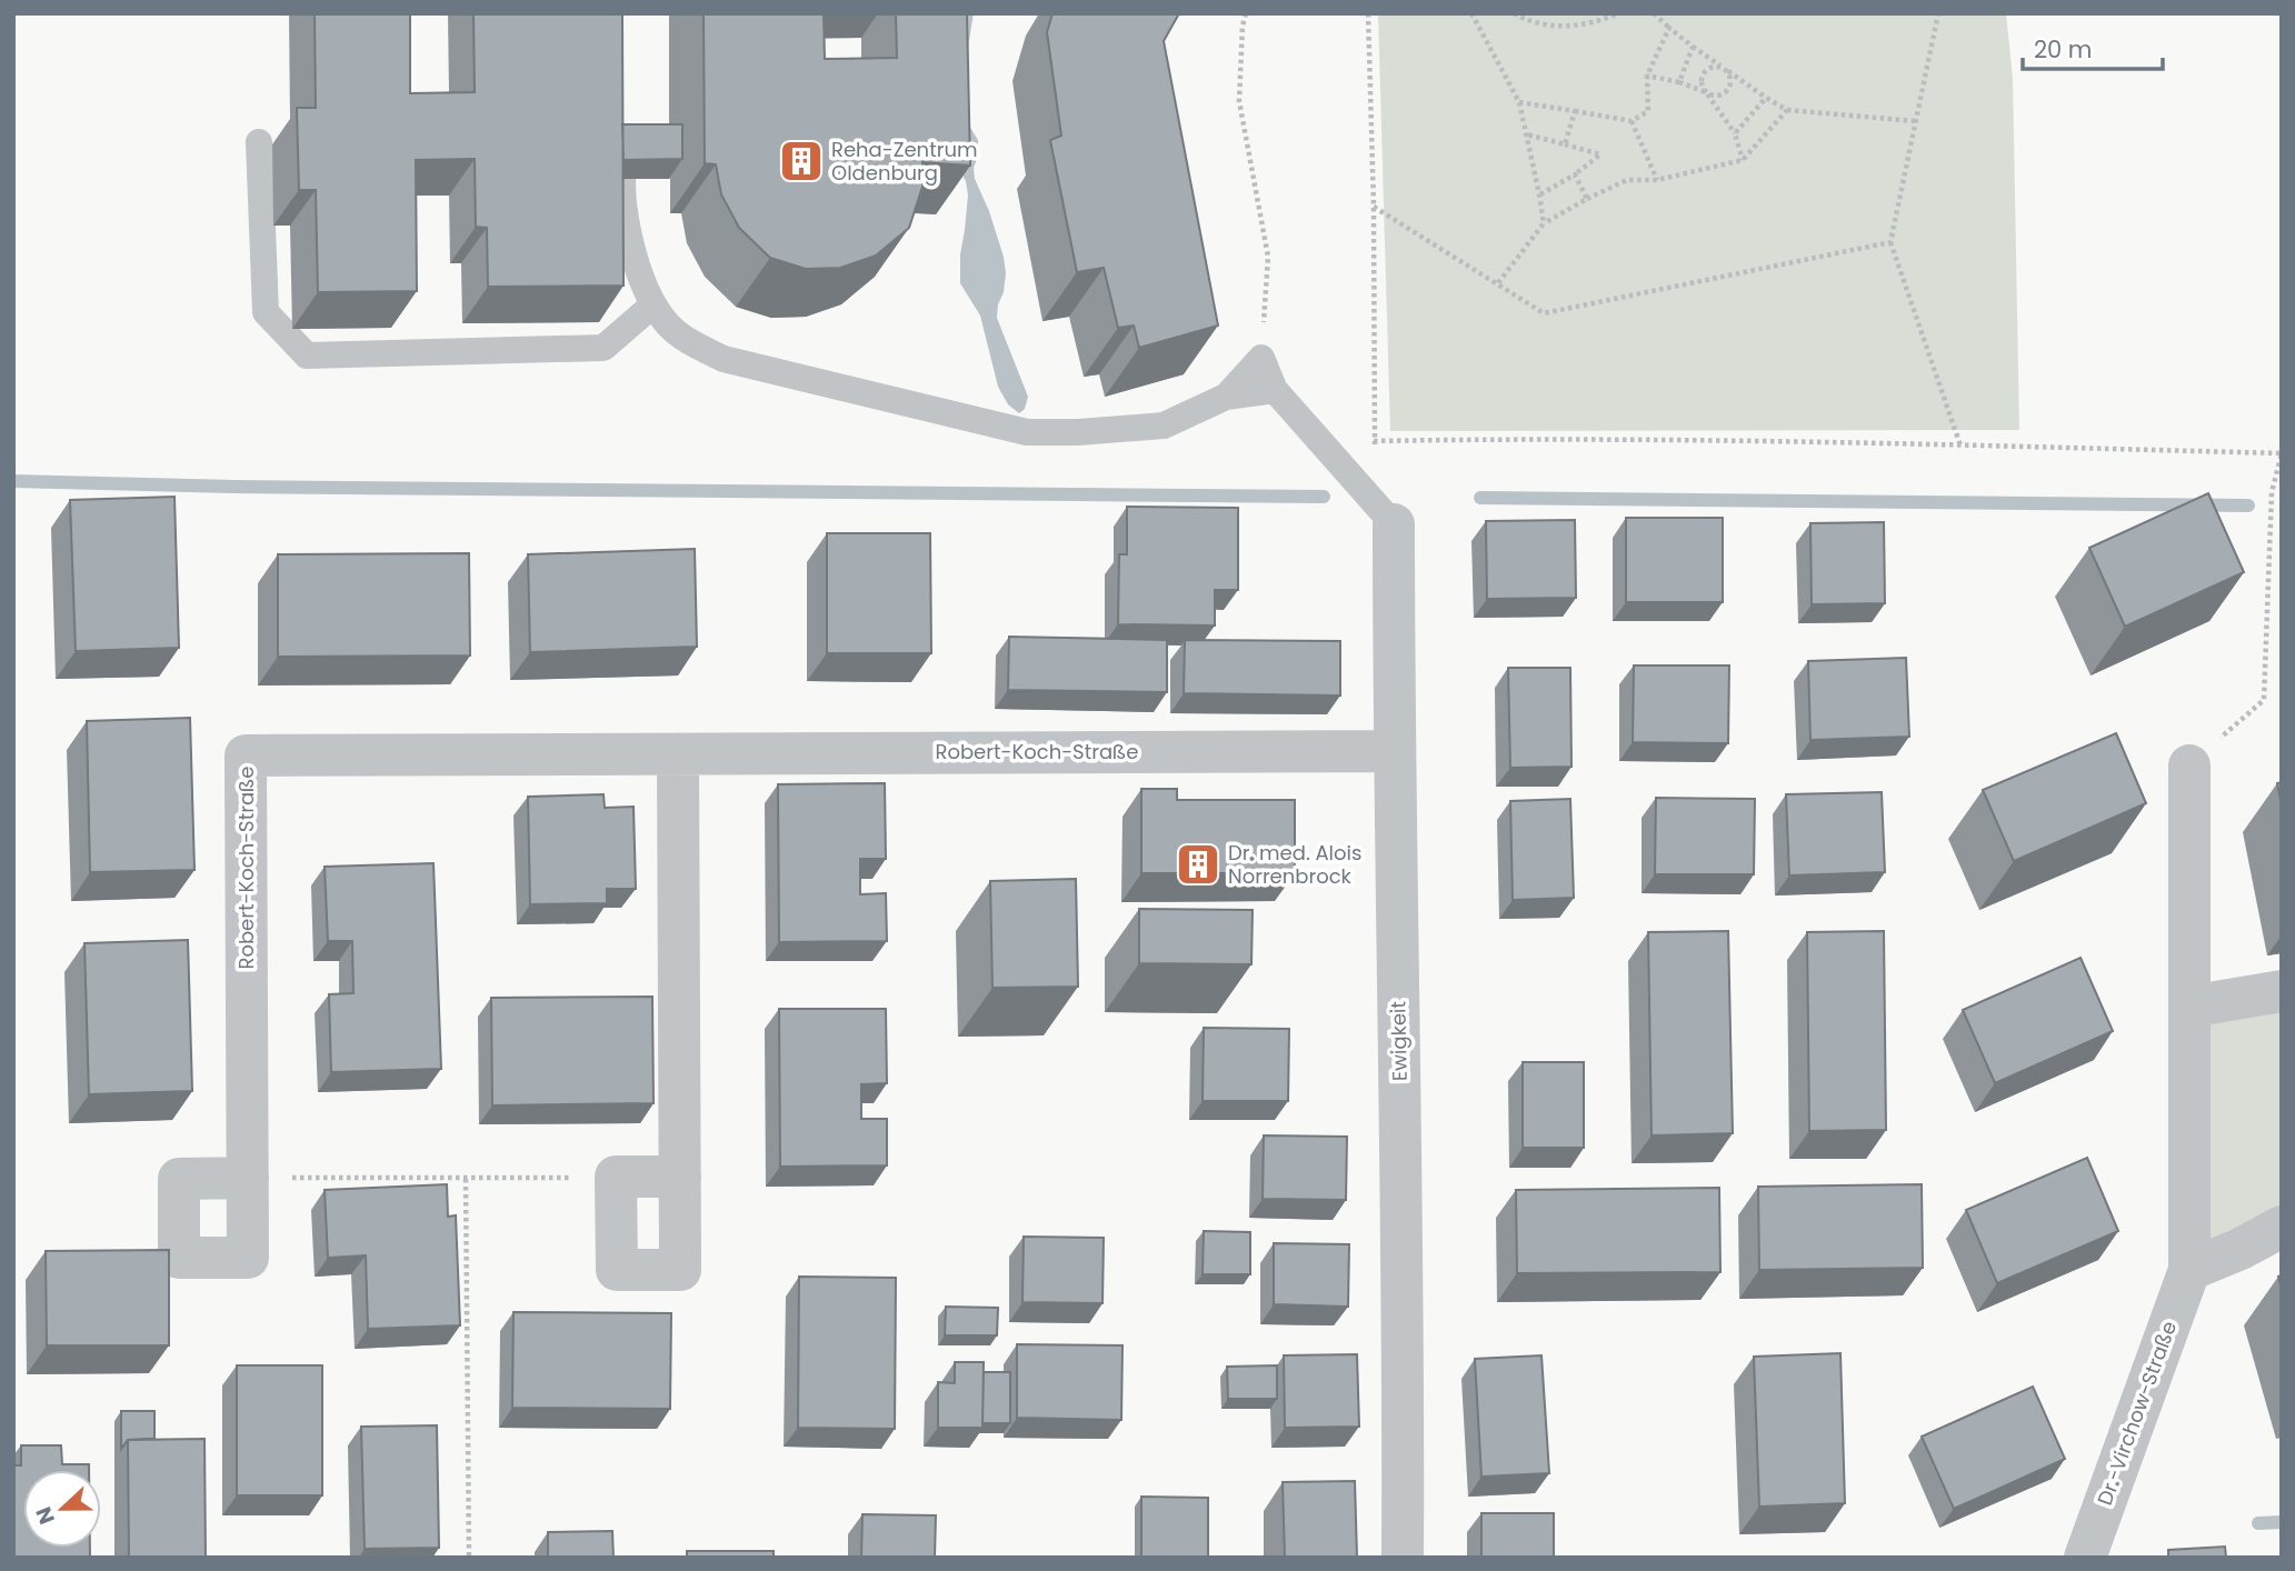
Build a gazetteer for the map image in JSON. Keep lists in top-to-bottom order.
{
  "streets": {
    "street": ["Robert-Koch-Straße", "Ewigkeit", "Dr.-Virchow-Straße"]
  },
  "crossings": [
    ["Robert-Koch-Straße", "Ewigkeit"]
  ],
  "places": {
    "building": ["Reha-Zentrum Oldenburg", "Dr. med. Alois Norrenbrock"]
  },
  "scale_bar": "20 m",
  "north": "left"
}
